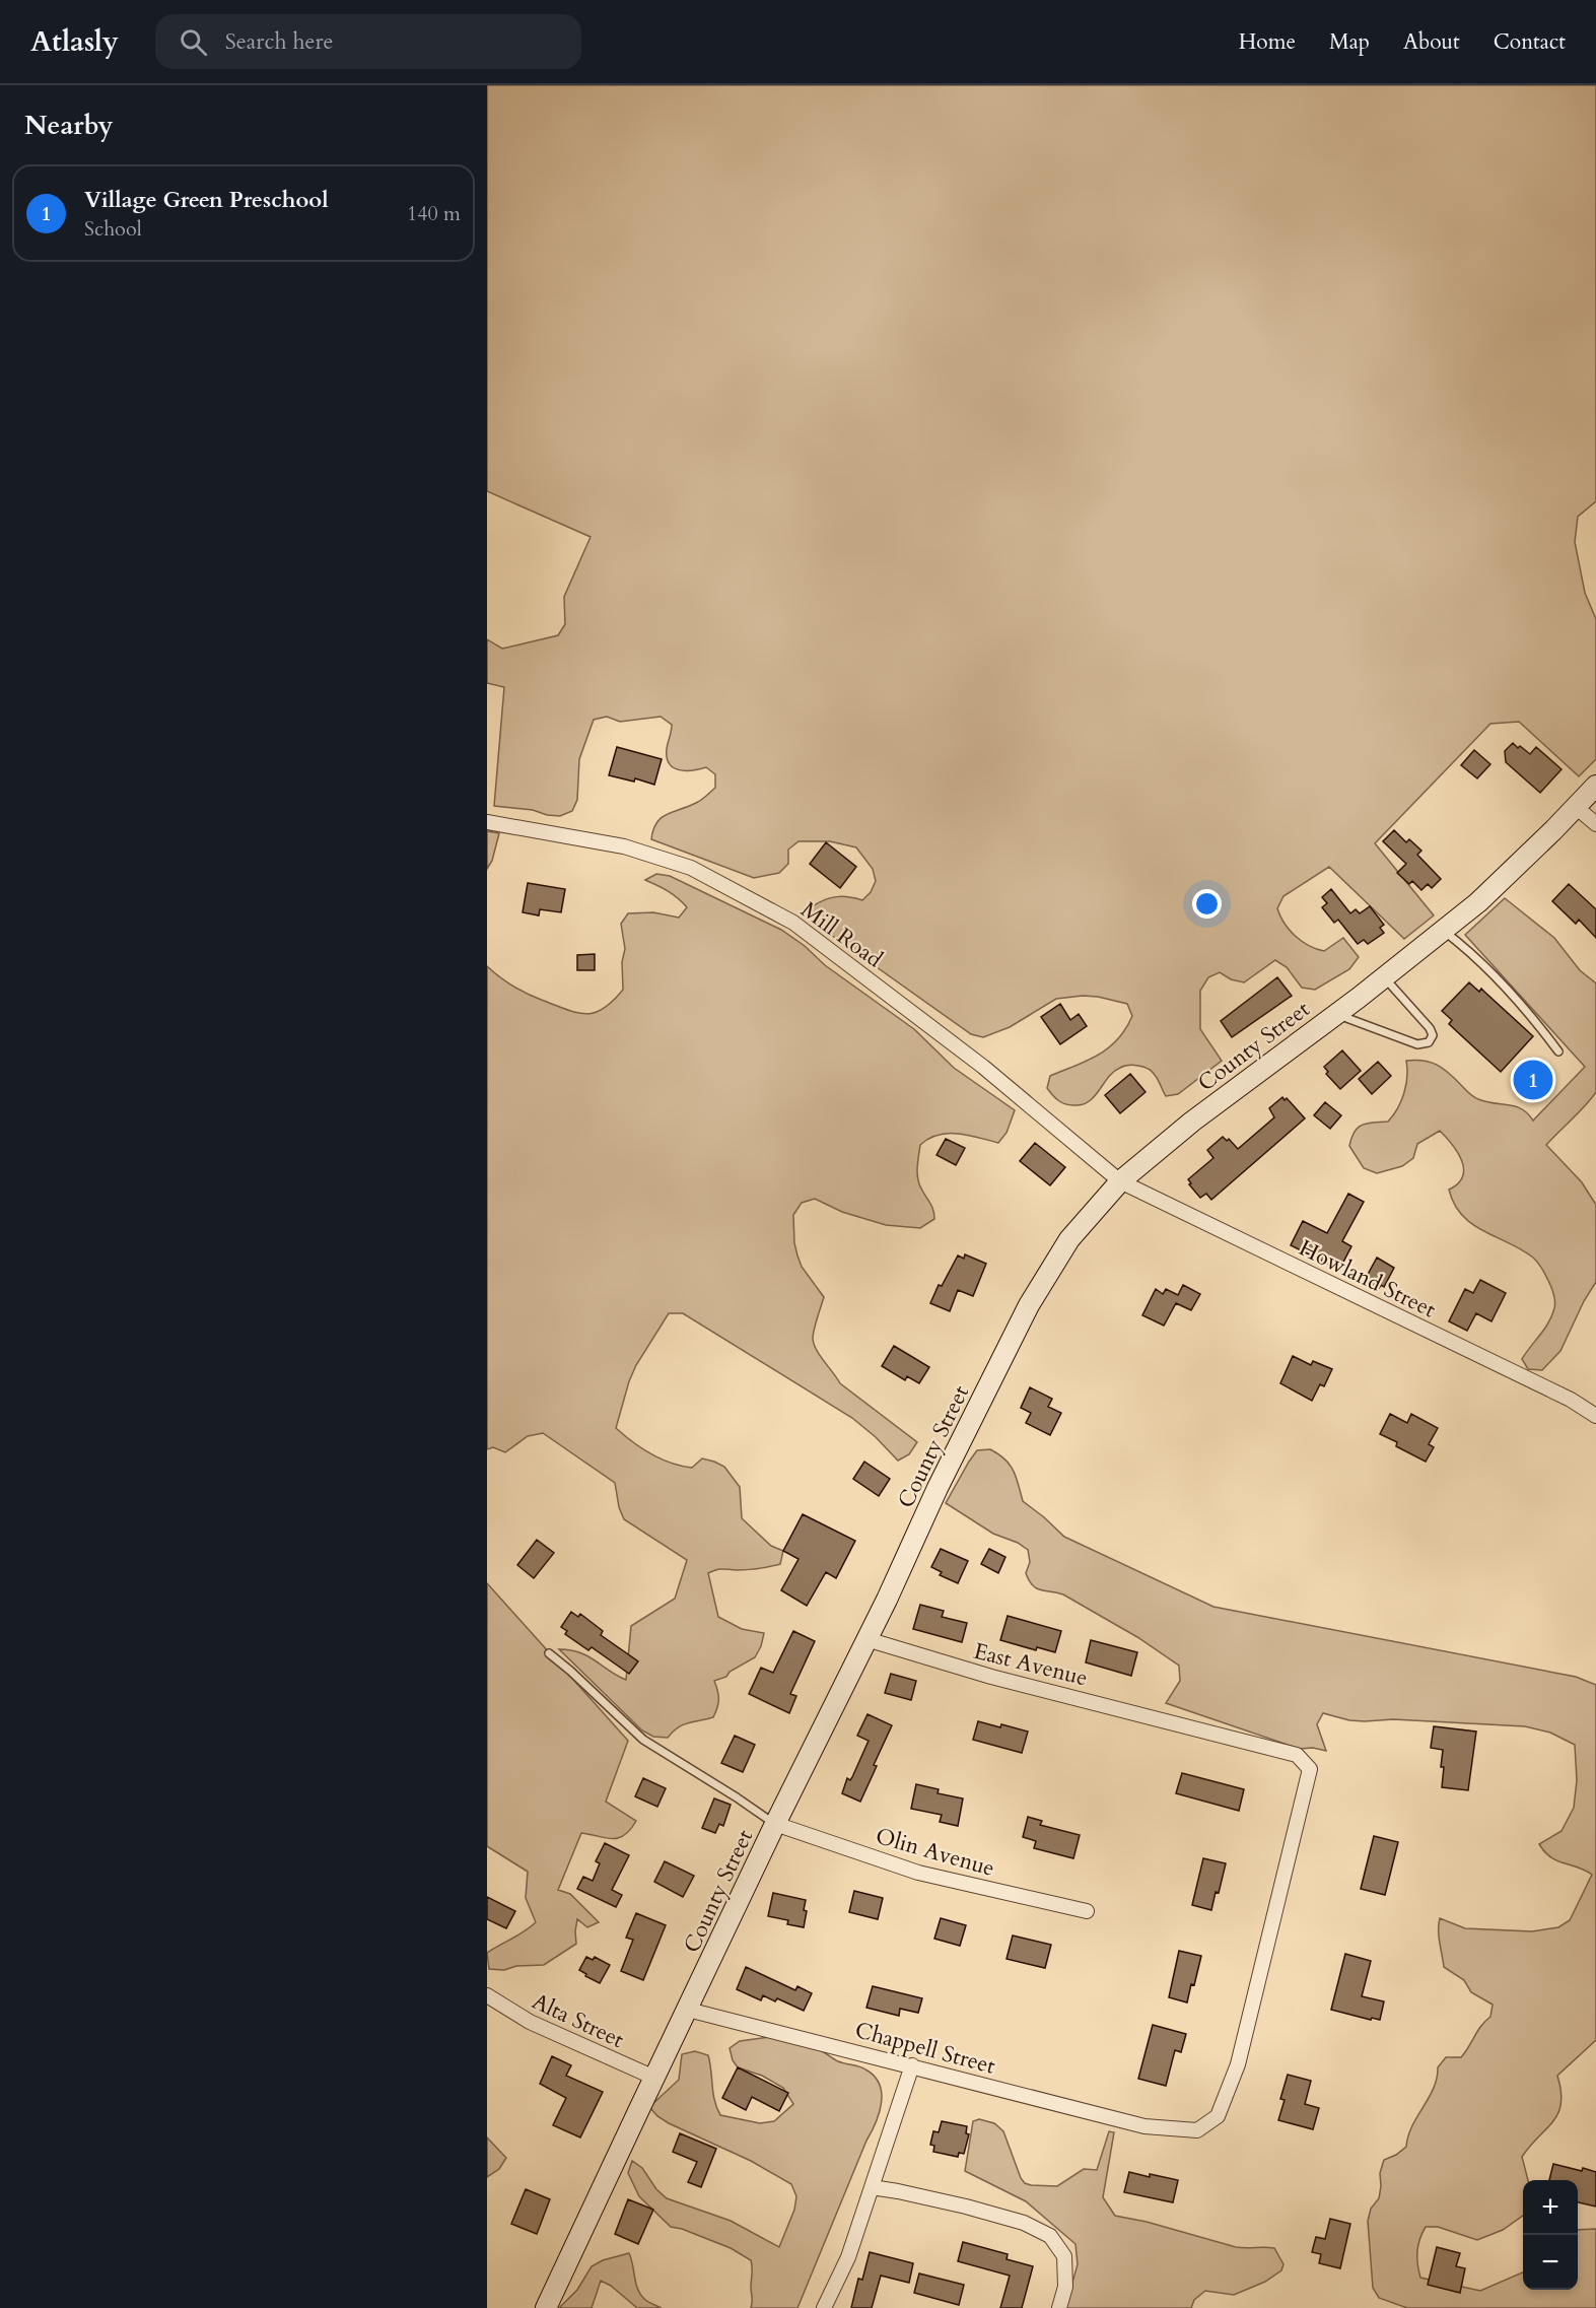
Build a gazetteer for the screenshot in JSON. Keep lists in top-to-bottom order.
{
  "streets": {
    "street": [
      "Mill Road",
      "County Street",
      "Howland Street",
      "East Avenue",
      "Olin Avenue",
      "Alta Street",
      "Chappell Street"
    ]
  },
  "crossings": [
    ["Mill Road", "County Street"],
    ["Mill Road", "Howland Street"],
    ["County Street", "Howland Street"],
    ["County Street", "East Avenue"],
    ["County Street", "Olin Avenue"],
    ["County Street", "Alta Street"],
    ["County Street", "Chappell Street"],
    ["East Avenue", "Chappell Street"]
  ],
  "page": {
    "header": "Atlasly",
    "search": "Search here",
    "nav": [
      "Home",
      "Map",
      "About",
      "Contact"
    ],
    "heading": "Nearby",
    "list": [
      {
        "mark": "1",
        "name": "Village Green Preschool",
        "note": "School",
        "value": "140 m"
      }
    ],
    "pins": "1",
    "map_buttons": ["+", "−"]
  }
}
